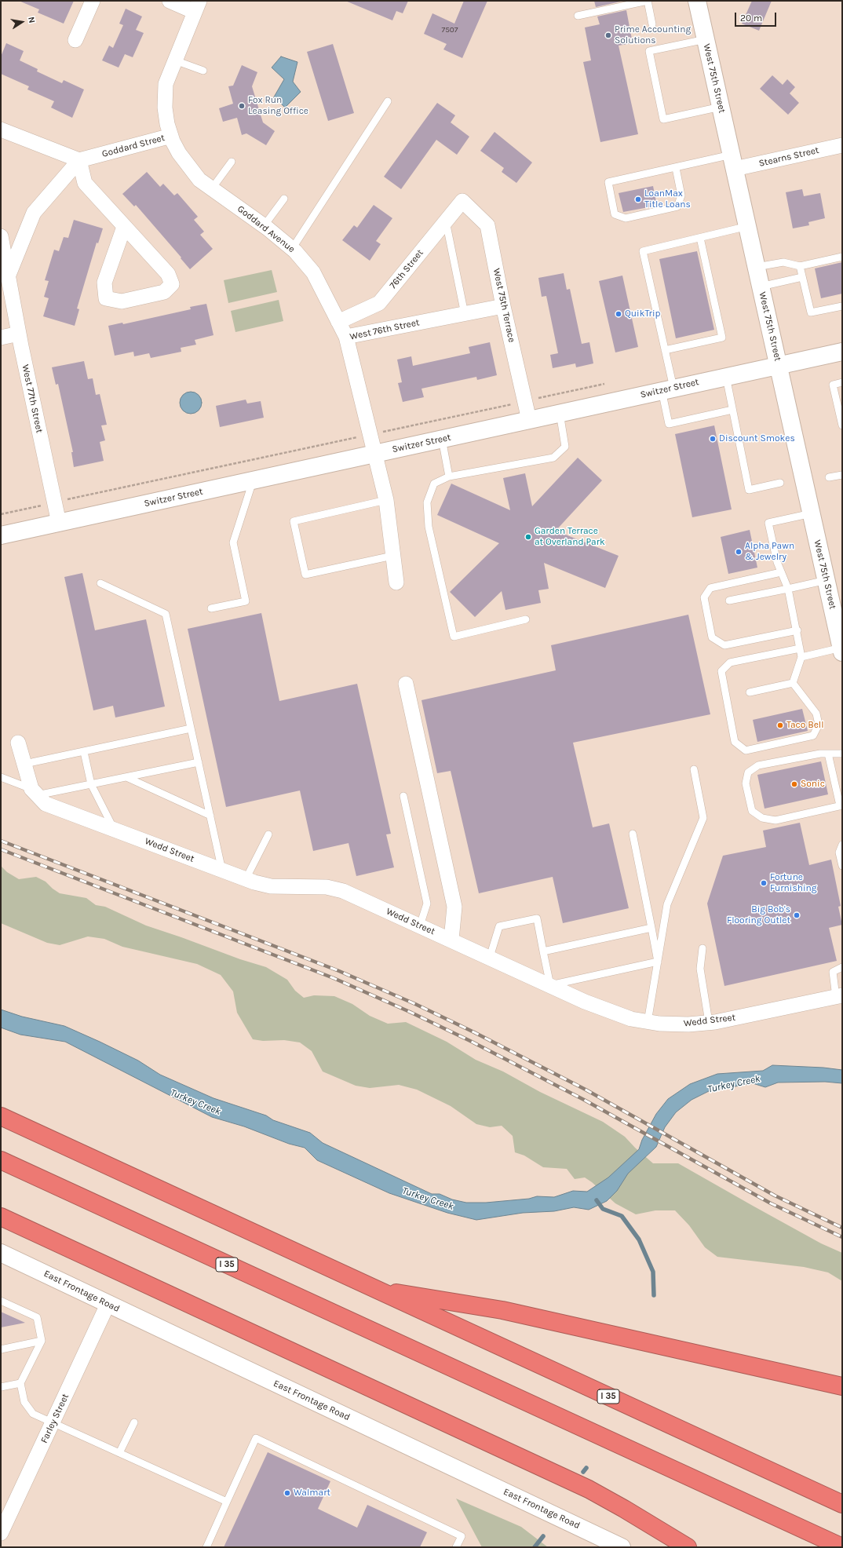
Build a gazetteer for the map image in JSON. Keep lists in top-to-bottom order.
{
  "streets": {
    "highway": ["I 35"],
    "street": [
      "West 75th Street",
      "Goddard Street",
      "Stearns Street",
      "Goddard Avenue",
      "76th Street",
      "West 75th Terrace",
      "West 76th Street",
      "Switzer Street",
      "West 77th Street",
      "Wedd Street",
      "East Frontage Road",
      "Farley Street"
    ]
  },
  "crossings": [
    ["West 75th Street", "Stearns Street"],
    ["West 75th Street", "Switzer Street"],
    ["Goddard Street", "Goddard Avenue"],
    ["Goddard Avenue", "76th Street"],
    ["Goddard Avenue", "West 76th Street"],
    ["76th Street", "West 75th Terrace"],
    ["West 75th Terrace", "West 76th Street"],
    ["West 75th Terrace", "Switzer Street"],
    ["West 76th Street", "Switzer Street"],
    ["Switzer Street", "West 77th Street"],
    ["East Frontage Road", "Farley Street"]
  ],
  "water": ["Turkey Creek"],
  "places": [
    "Prime Accounting Solutions",
    "Fox Run Leasing Office",
    "LoanMax Title Loans",
    "QuikTrip",
    "Discount Smokes",
    "Garden Terrace at Overland Park",
    "Alpha Pawn & Jewelry",
    "Taco Bell",
    "Sonic",
    "Fortune Furnishing",
    "Big Bob's Flooring Outlet",
    "Walmart"
  ],
  "house_numbers": ["7507"],
  "scale_bar": "20 m",
  "north": "right"
}
